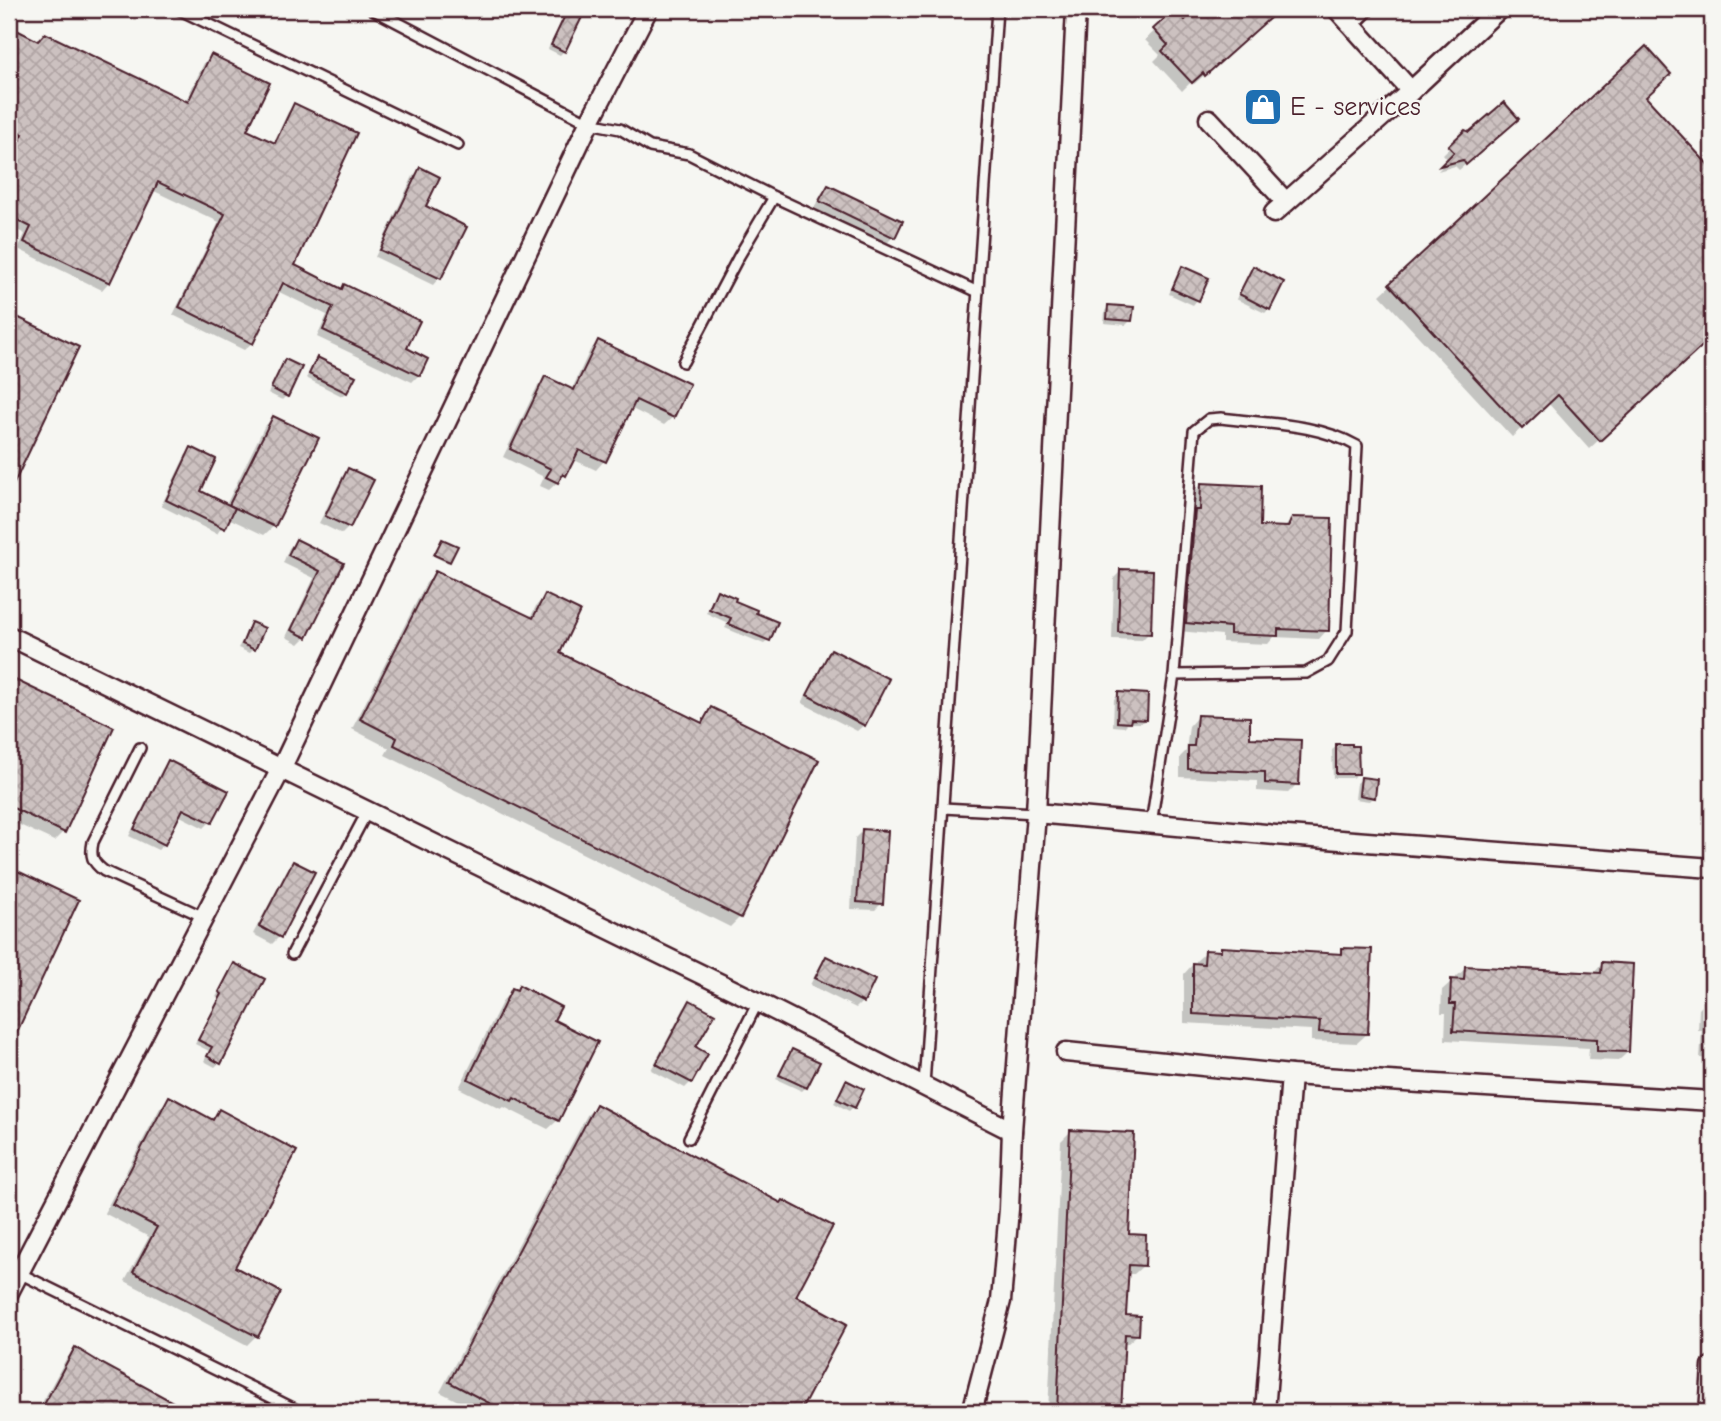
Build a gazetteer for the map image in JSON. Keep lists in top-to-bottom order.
{
  "places": {
    "shop": ["E - services"]
  }
}
